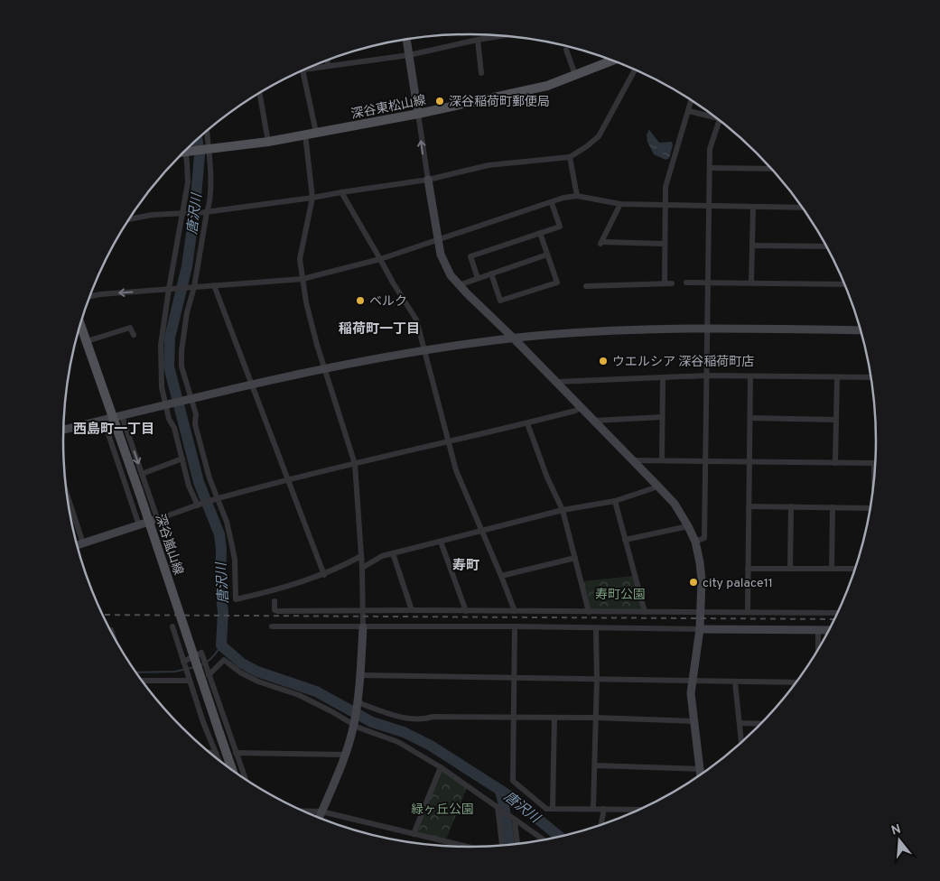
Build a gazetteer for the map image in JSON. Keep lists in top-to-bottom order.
{
  "streets": {
    "main road": ["深谷東松山線", "深谷嵐山線"]
  },
  "districts": ["稲荷町一丁目", "西島町一丁目", "寿町"],
  "water": ["唐沢川"],
  "parks": ["寿町公園", "緑ヶ丘公園"],
  "places": [
    "深谷稲荷町郵便局",
    "ベルク",
    "ウエルシア 深谷稲荷町店",
    "city palace11"
  ],
  "north": "top"
}
